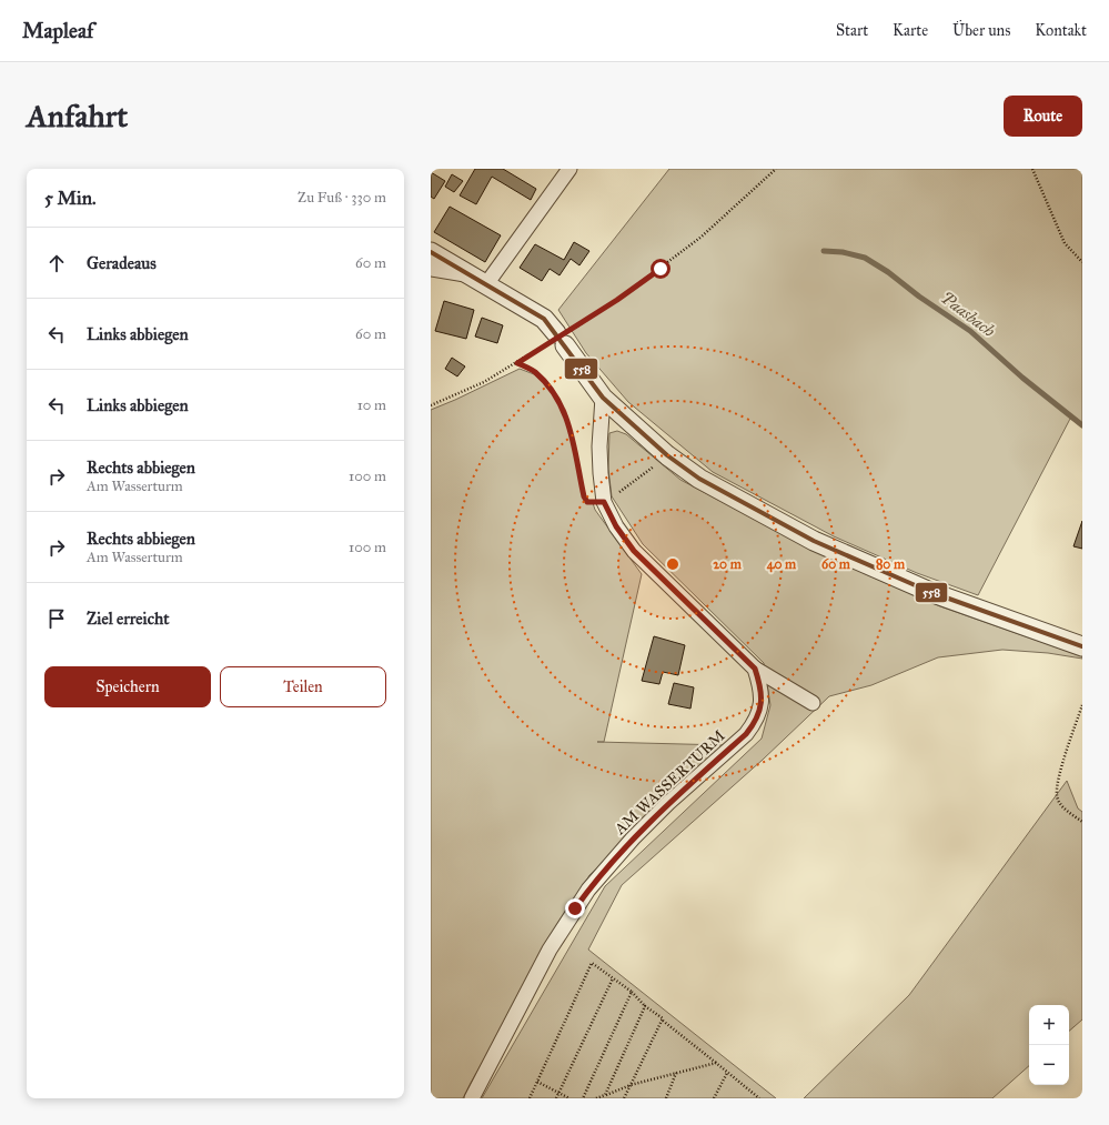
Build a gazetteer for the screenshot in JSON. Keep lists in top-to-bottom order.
{
  "streets": {
    "street": ["AM WASSERTURM"]
  },
  "water": ["Paasbach"],
  "lines": ["transit line 558"],
  "page": {
    "header": "Mapleaf",
    "nav": [
      "Start",
      "Karte",
      "Über uns",
      "Kontakt"
    ],
    "buttons": [
      "Route",
      ["Speichern", "Teilen"]
    ],
    "title": "Anfahrt",
    "heading": ["5 Min.", "Zu Fuß · 330 m"],
    "list": [
      ["Geradeaus", "60 m"],
      ["Links abbiegen", "60 m"],
      ["Links abbiegen", "10 m"],
      ["Rechts abbiegen", "Am Wasserturm", "100 m"],
      ["Rechts abbiegen", "Am Wasserturm", "100 m"],
      "Ziel erreicht"
    ],
    "map_buttons": ["+", "−"]
  },
  "rings": [
    "20 m",
    "40 m",
    "60 m",
    "80 m"
  ]
}
